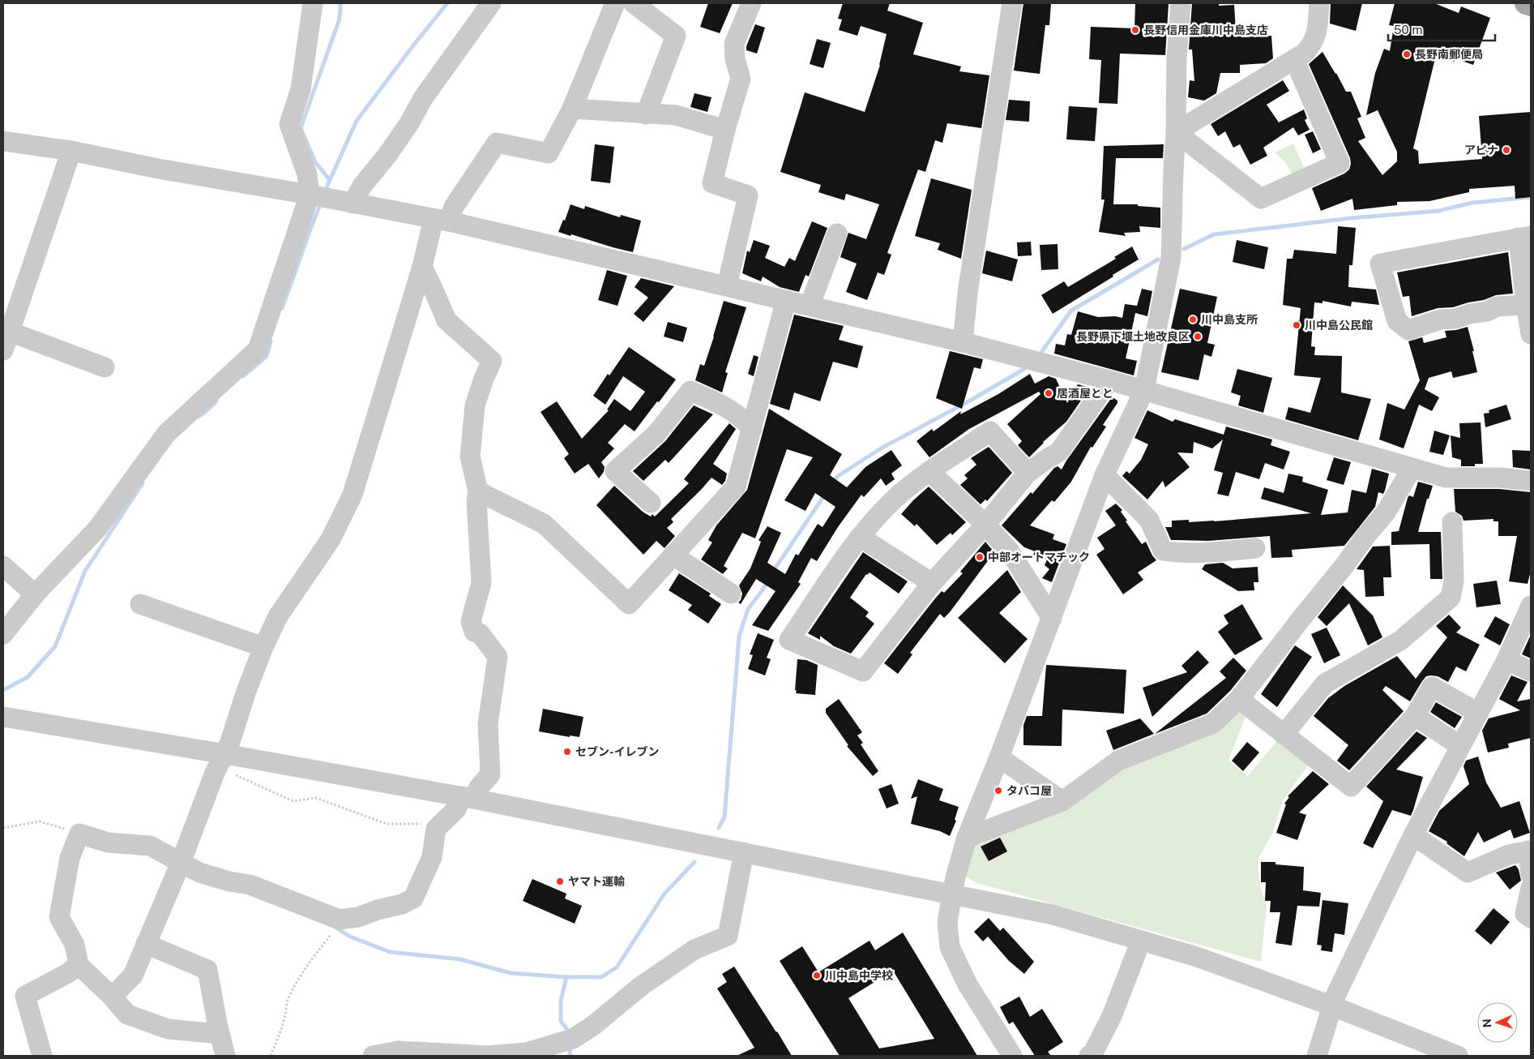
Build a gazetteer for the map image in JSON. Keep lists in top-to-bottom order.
{
  "places": [
    "長野信用金庫川中島支店",
    "長野南郵便局",
    "アピナ",
    "川中島支所",
    "川中島公民館",
    "長野県下堰土地改良区",
    "居酒屋とと",
    "中部オートマチック",
    "セブン-イレブン",
    "タバコ屋",
    "ヤマト運輸",
    "川中島中学校"
  ],
  "scale_bar": "50 m",
  "north": "left"
}
